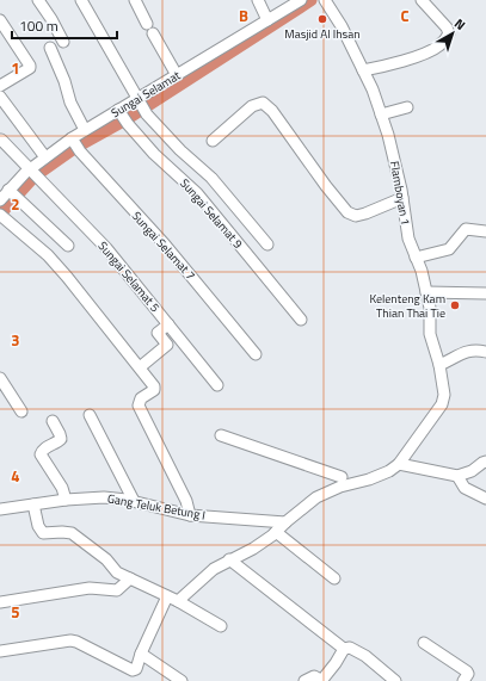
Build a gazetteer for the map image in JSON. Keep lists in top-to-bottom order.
{
  "streets": {
    "street": [
      "Sungai Selamat",
      "Flamboyan 1",
      "Sungai Selamat 9",
      "Sungai Selamat 7",
      "Sungai Selamat 5",
      "Gang Teluk Betung I"
    ]
  },
  "crossings": [
    ["Sungai Selamat", "Sungai Selamat 9"],
    ["Sungai Selamat", "Sungai Selamat 7"],
    ["Sungai Selamat", "Sungai Selamat 5"]
  ],
  "places": ["Masjid Al Ihsan", "Kelenteng Kam Thian Thai Tie"],
  "scale_bar": "100 m",
  "north": "top right",
  "grid": {
    "columns": ["B", "C"],
    "rows": [
      "1",
      "2",
      "3",
      "4",
      "5"
    ]
  }
}
